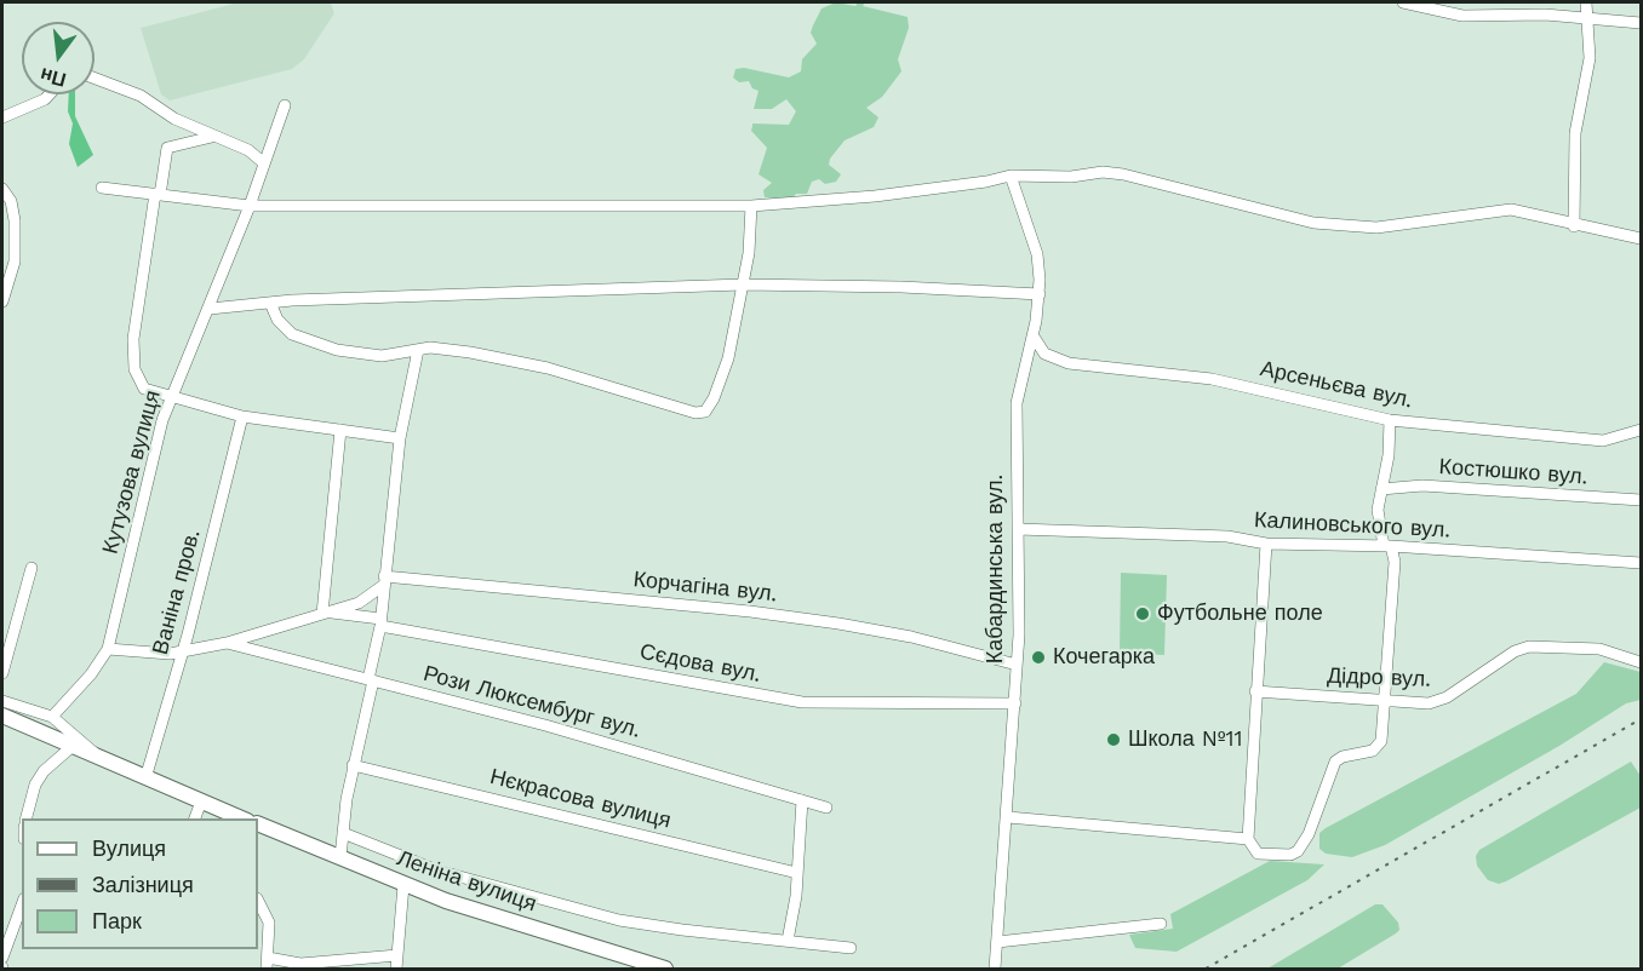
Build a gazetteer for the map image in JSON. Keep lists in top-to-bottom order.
{
  "streets": {
    "main road": ["Леніна вулиця"],
    "street": [
      "Арсеньєва вул.",
      "Кутузова вулиця",
      "Костюшко вул.",
      "Калиновського вул.",
      "Кабардинська вул.",
      "Корчагіна вул.",
      "Ваніна пров.",
      "Сєдова вул.",
      "Дідро вул.",
      "Рози Люксембург вул.",
      "Нєкрасова вулиця"
    ]
  },
  "crossings": [
    ["Арсеньєва вул.", "Кабардинська вул."],
    ["Калиновського вул.", "Кабардинська вул."],
    ["Кабардинська вул.", "Корчагіна вул."],
    ["Кабардинська вул.", "Сєдова вул."]
  ],
  "places": ["Футбольне поле", "Кочегарка", "Школа №11"],
  "legend": ["Вулиця", "Залізниця", "Парк"],
  "north": "bottom"
}
